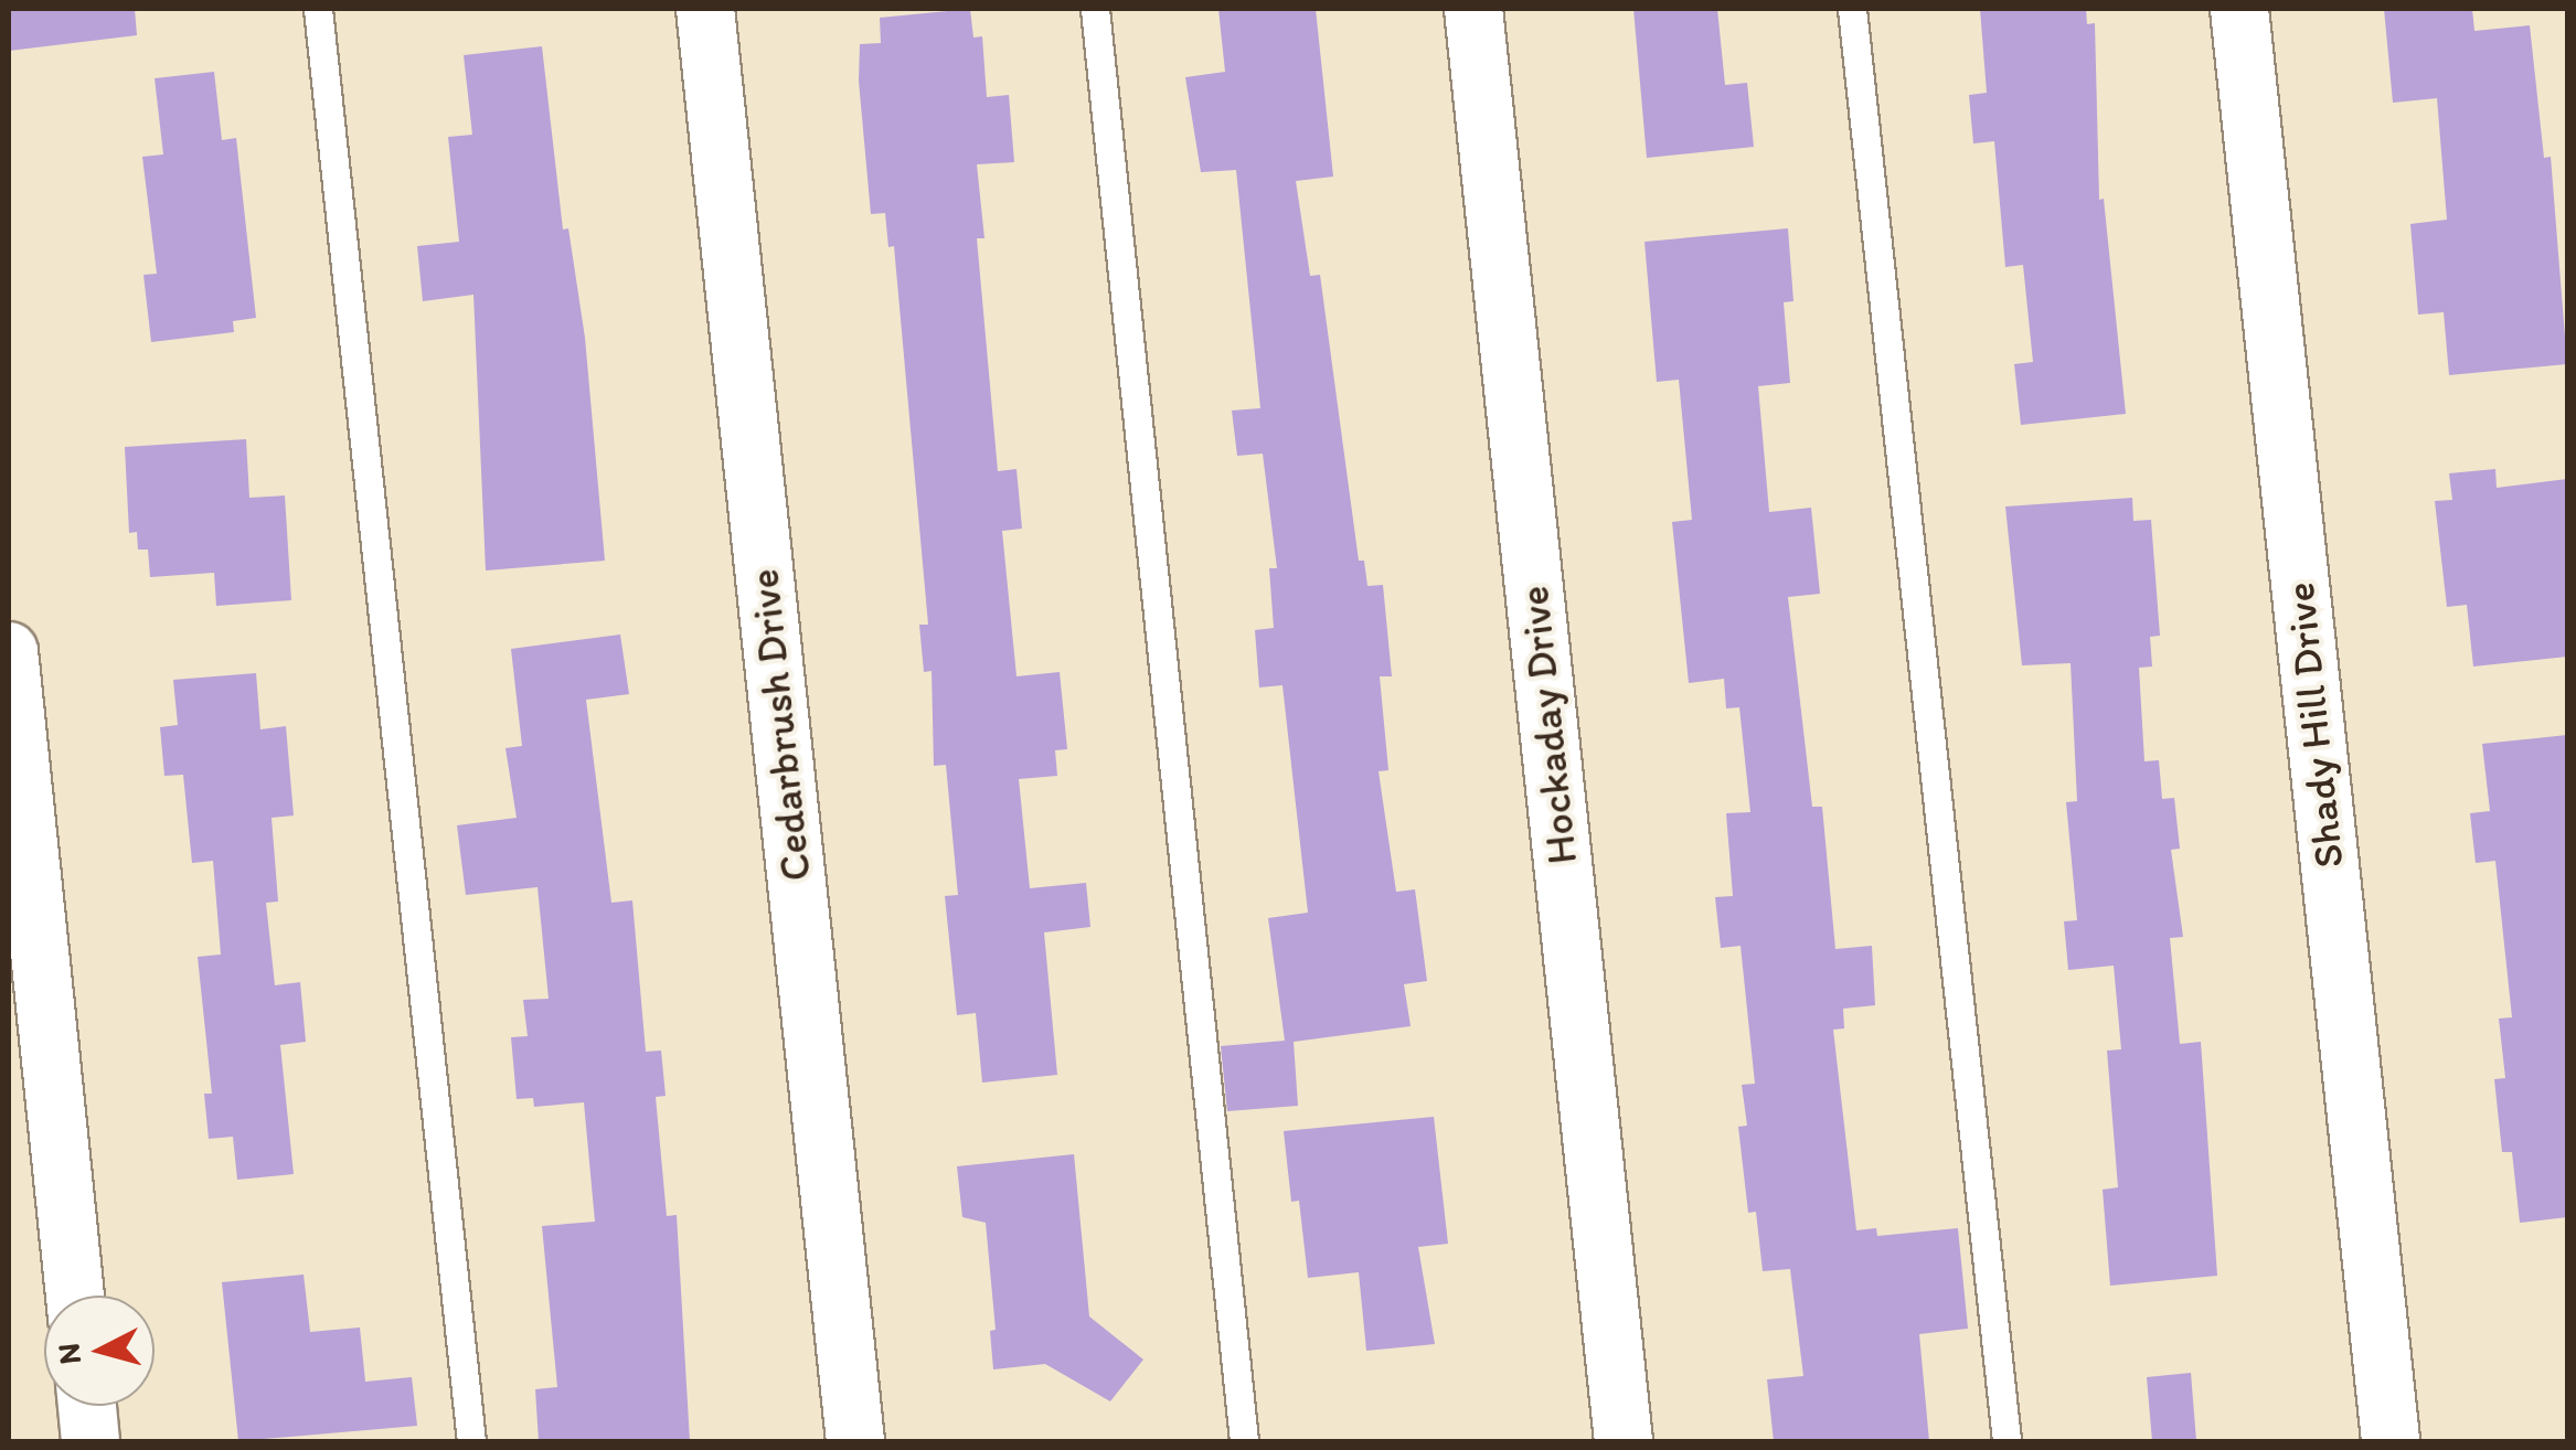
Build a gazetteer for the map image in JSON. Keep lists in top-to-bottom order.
{
  "streets": {
    "street": ["Cedarbrush Drive", "Hockaday Drive", "Shady Hill Drive"]
  },
  "north": "left"
}
